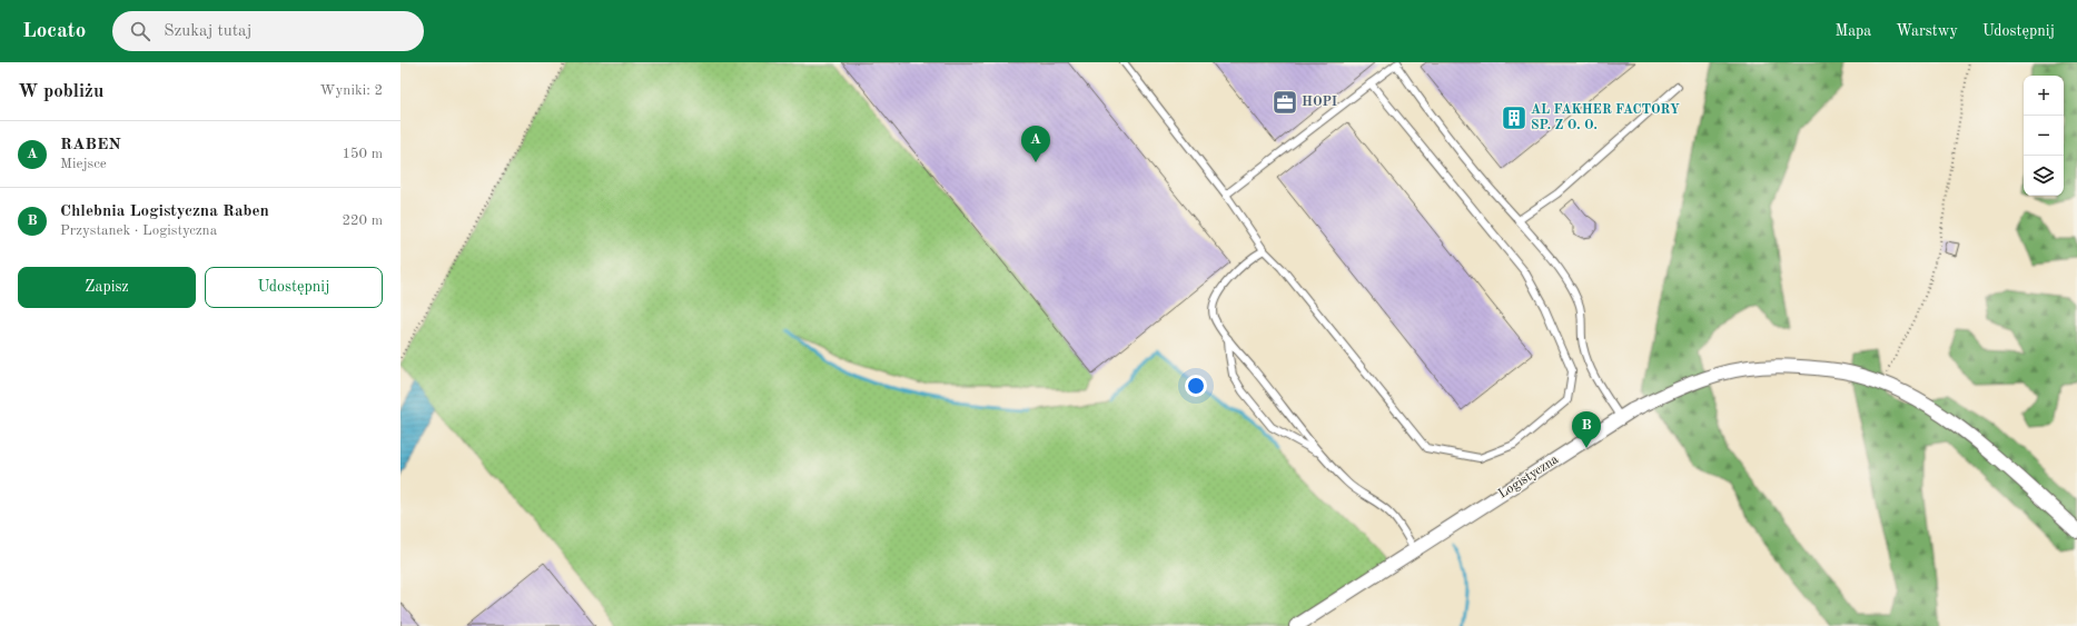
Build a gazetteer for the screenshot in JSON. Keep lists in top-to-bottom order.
{
  "streets": {
    "street": ["Logistyczna"]
  },
  "places": {
    "office": ["HOPI"],
    "building": ["AL FAKHER FACTORY SP. Z O. O."]
  },
  "page": {
    "header": "Locato",
    "search": "Szukaj tutaj",
    "nav": ["Mapa", "Warstwy", "Udostępnij"],
    "heading": ["W pobliżu", "Wyniki: 2"],
    "map_buttons": ["+", "−"],
    "list": [
      {
        "mark": "A",
        "name": "RABEN",
        "note": "Miejsce",
        "value": "150 m"
      },
      {
        "mark": "B",
        "name": "Chlebnia Logistyczna Raben",
        "note": "Przystanek · Logistyczna",
        "value": "220 m"
      }
    ],
    "pins": ["A", "B"],
    "buttons": ["Zapisz", "Udostępnij"]
  }
}
